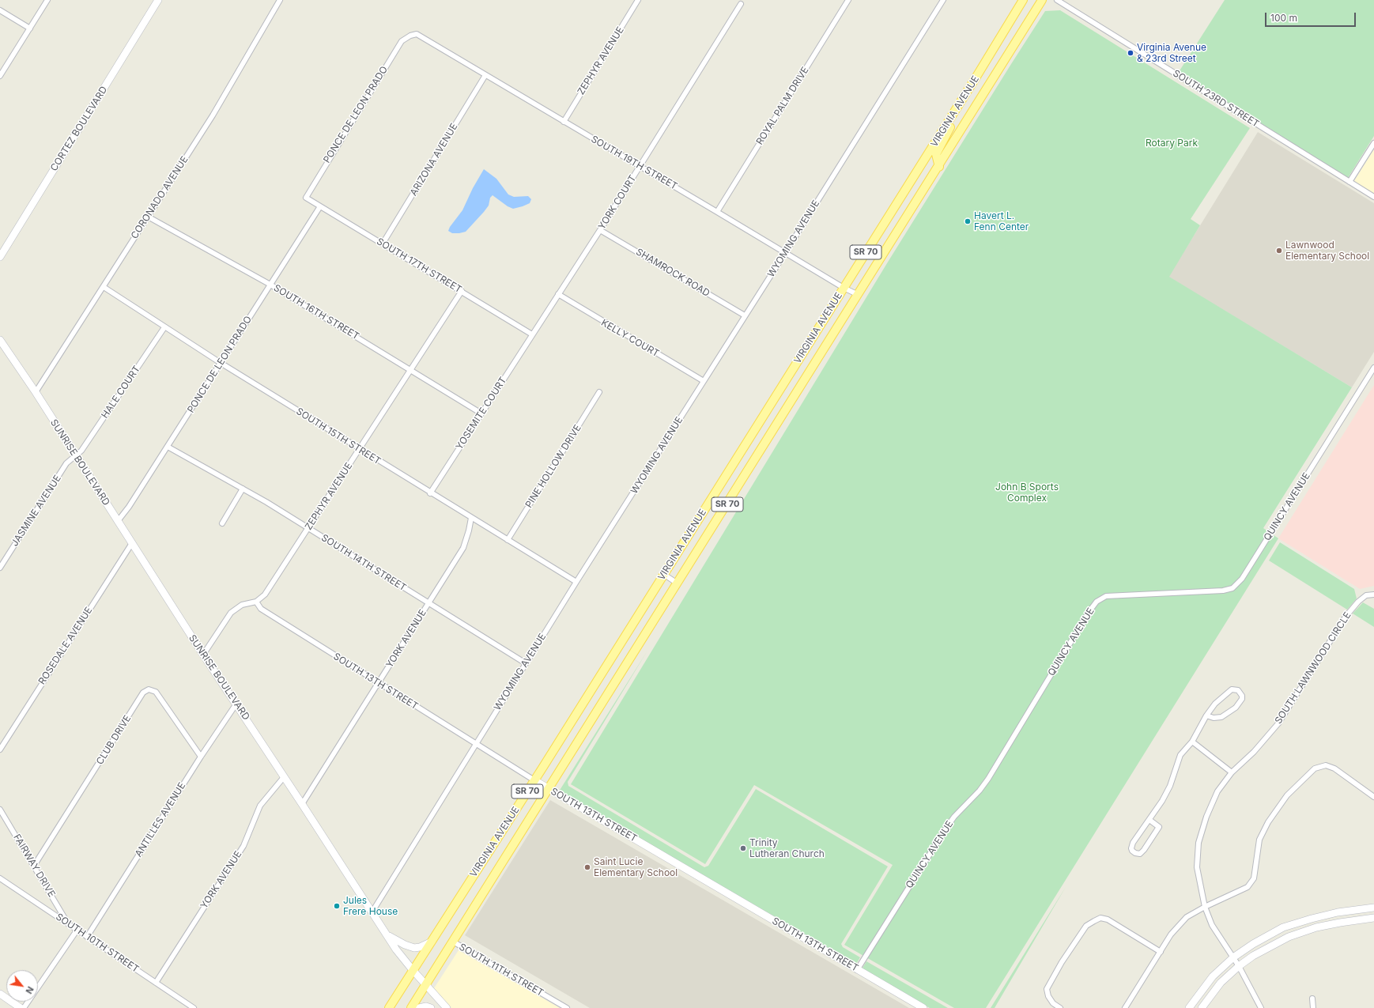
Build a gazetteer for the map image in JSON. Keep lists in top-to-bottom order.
{
  "streets": {
    "main road": ["VIRGINIA AVENUE", "SR 70"],
    "street": [
      "ZEPHYR AVENUE",
      "SOUTH 23RD STREET",
      "ROYAL PALM DRIVE",
      "PONCE DE LEON PRADO",
      "CORTEZ BOULEVARD",
      "ARIZONA AVENUE",
      "SOUTH 19TH STREET",
      "CORONADO AVENUE",
      "YORK COURT",
      "WYOMING AVENUE",
      "SOUTH 17TH STREET",
      "SHAMROCK ROAD",
      "SOUTH 16TH STREET",
      "KELLY COURT",
      "HALE COURT",
      "YOSEMITE COURT",
      "SOUTH 15TH STREET",
      "SUNRISE BOULEVARD",
      "PINE HOLLOW DRIVE",
      "QUINCY AVENUE",
      "JASMINE AVENUE",
      "SOUTH 14TH STREET",
      "YORK AVENUE",
      "ROSEDALE AVENUE",
      "SOUTH LAWNWOOD CIRCLE",
      "SOUTH 13TH STREET",
      "CLUB DRIVE",
      "ANTILLES AVENUE",
      "FAIRWAY DRIVE",
      "SOUTH 10TH STREET",
      "SOUTH 11TH STREET"
    ]
  },
  "crossings": [
    ["ZEPHYR AVENUE", "SOUTH 19TH STREET"],
    ["ZEPHYR AVENUE", "SOUTH 17TH STREET"],
    ["ZEPHYR AVENUE", "SOUTH 16TH STREET"],
    ["ZEPHYR AVENUE", "SOUTH 15TH STREET"],
    ["ZEPHYR AVENUE", "SOUTH 14TH STREET"],
    ["ZEPHYR AVENUE", "SOUTH 13TH STREET"],
    ["ROYAL PALM DRIVE", "SOUTH 19TH STREET"],
    ["VIRGINIA AVENUE", "SOUTH 19TH STREET"],
    ["VIRGINIA AVENUE", "SUNRISE BOULEVARD"],
    ["VIRGINIA AVENUE", "SOUTH 13TH STREET"],
    ["VIRGINIA AVENUE", "SOUTH 11TH STREET"],
    ["PONCE DE LEON PRADO", "SOUTH 19TH STREET"],
    ["PONCE DE LEON PRADO", "SOUTH 17TH STREET"],
    ["PONCE DE LEON PRADO", "SOUTH 16TH STREET"],
    ["PONCE DE LEON PRADO", "SOUTH 15TH STREET"],
    ["PONCE DE LEON PRADO", "SUNRISE BOULEVARD"],
    ["PONCE DE LEON PRADO", "SOUTH 14TH STREET"],
    ["ARIZONA AVENUE", "SOUTH 19TH STREET"],
    ["ARIZONA AVENUE", "SOUTH 17TH STREET"],
    ["SOUTH 19TH STREET", "YORK COURT"],
    ["SOUTH 19TH STREET", "WYOMING AVENUE"],
    ["CORONADO AVENUE", "SOUTH 16TH STREET"],
    ["CORONADO AVENUE", "SOUTH 15TH STREET"],
    ["CORONADO AVENUE", "SUNRISE BOULEVARD"],
    ["YORK COURT", "SOUTH 17TH STREET"],
    ["YORK COURT", "SHAMROCK ROAD"],
    ["YORK COURT", "KELLY COURT"],
    ["YORK COURT", "YOSEMITE COURT"],
    ["WYOMING AVENUE", "SHAMROCK ROAD"],
    ["WYOMING AVENUE", "KELLY COURT"],
    ["WYOMING AVENUE", "SOUTH 15TH STREET"],
    ["WYOMING AVENUE", "SUNRISE BOULEVARD"],
    ["WYOMING AVENUE", "SOUTH 14TH STREET"],
    ["WYOMING AVENUE", "SOUTH 13TH STREET"],
    ["SOUTH 17TH STREET", "YOSEMITE COURT"],
    ["SOUTH 16TH STREET", "YOSEMITE COURT"],
    ["HALE COURT", "SOUTH 15TH STREET"],
    ["HALE COURT", "SUNRISE BOULEVARD"],
    ["HALE COURT", "JASMINE AVENUE"],
    ["YOSEMITE COURT", "SOUTH 15TH STREET"],
    ["SOUTH 15TH STREET", "PINE HOLLOW DRIVE"],
    ["SOUTH 15TH STREET", "YORK AVENUE"],
    ["SUNRISE BOULEVARD", "JASMINE AVENUE"],
    ["SUNRISE BOULEVARD", "YORK AVENUE"],
    ["SUNRISE BOULEVARD", "ROSEDALE AVENUE"],
    ["SUNRISE BOULEVARD", "ANTILLES AVENUE"],
    ["QUINCY AVENUE", "SOUTH 13TH STREET"],
    ["SOUTH 14TH STREET", "YORK AVENUE"],
    ["YORK AVENUE", "SOUTH 13TH STREET"],
    ["YORK AVENUE", "SOUTH 10TH STREET"],
    ["CLUB DRIVE", "ANTILLES AVENUE"],
    ["CLUB DRIVE", "FAIRWAY DRIVE"],
    ["ANTILLES AVENUE", "SOUTH 10TH STREET"],
    ["FAIRWAY DRIVE", "SOUTH 10TH STREET"]
  ],
  "parks": ["Rotary Park", "John B Sports Complex"],
  "places": [
    "Virginia Avenue & 23rd Street",
    "Havert L. Fenn Center",
    "Lawnwood Elementary School",
    "Trinity Lutheran Church",
    "Saint Lucie Elementary School",
    "Jules Frere House"
  ],
  "scale_bar": "100 m",
  "north": "bottom right"
}
